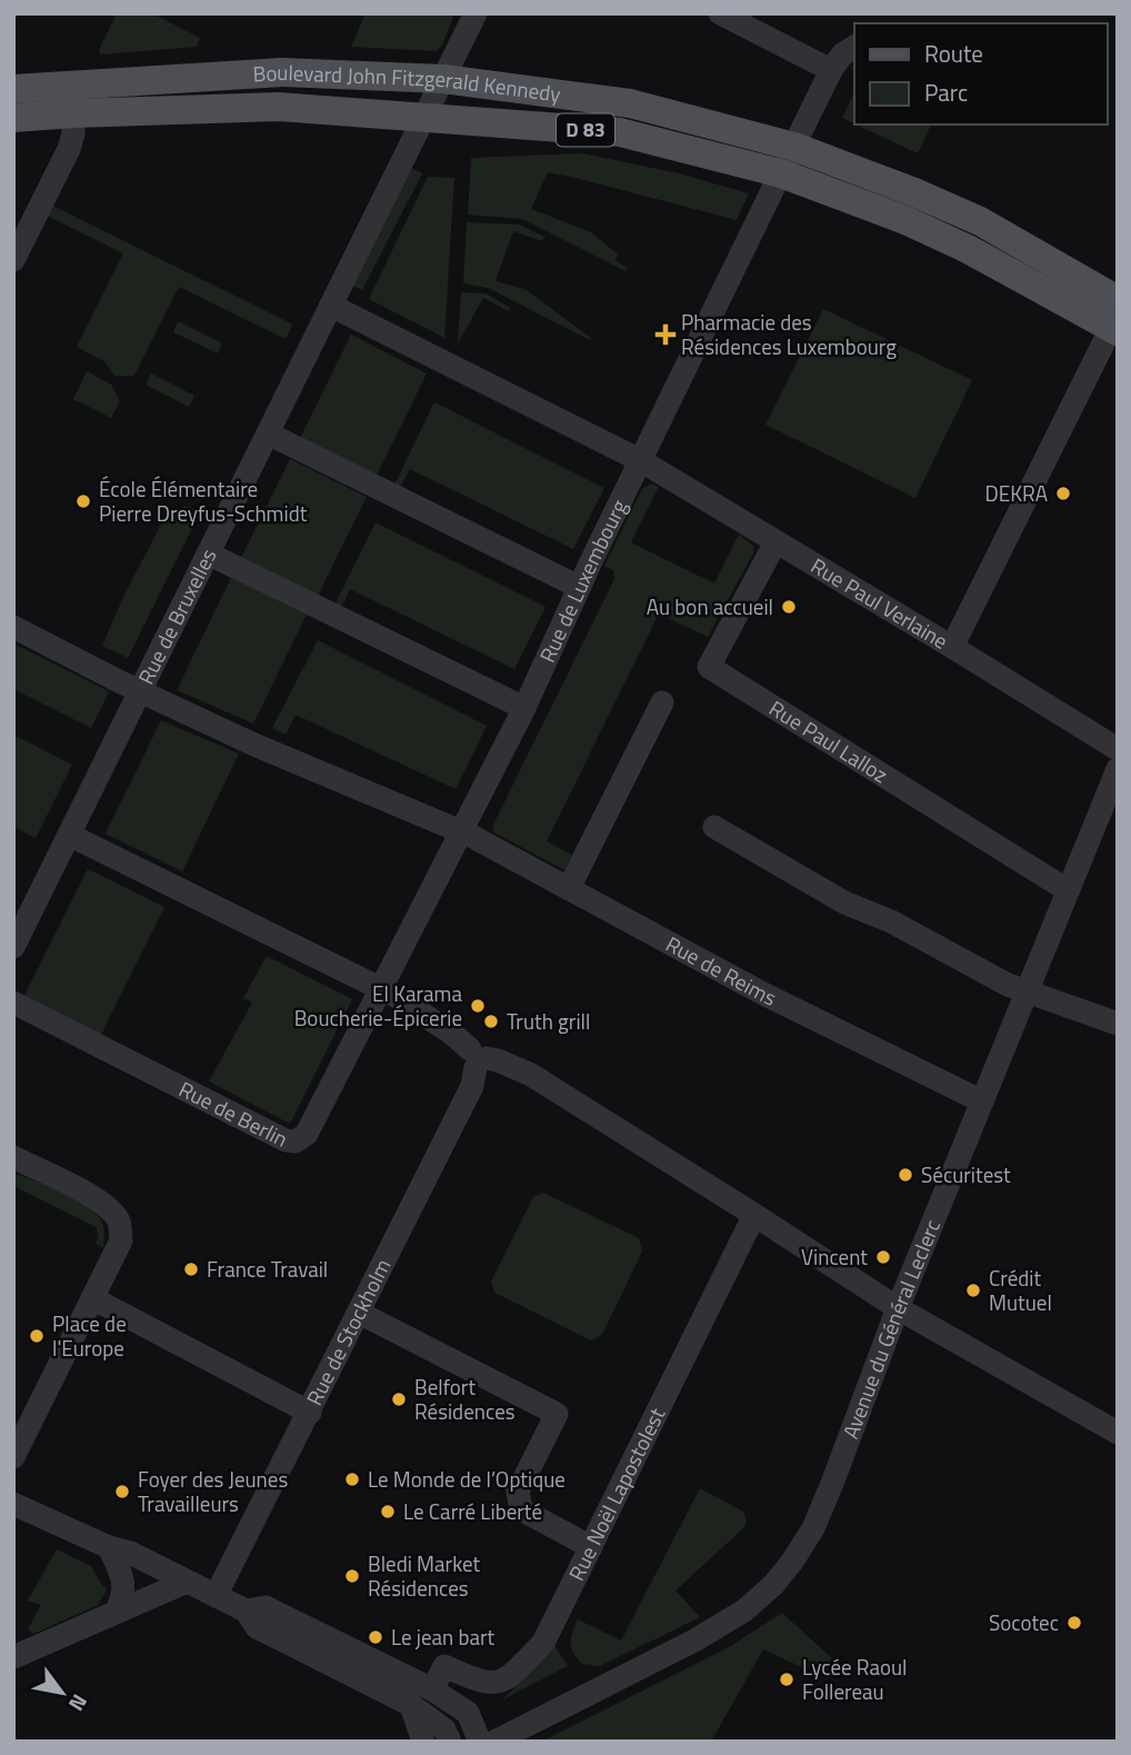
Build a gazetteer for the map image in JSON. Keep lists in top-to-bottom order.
{
  "streets": {
    "main road": ["Boulevard John Fitzgerald Kennedy", "D 83"],
    "street": [
      "Rue de Luxembourg",
      "Rue Paul Verlaine",
      "Rue de Bruxelles",
      "Rue Paul Lalloz",
      "Rue de Reims",
      "Rue de Berlin",
      "Avenue du Général Leclerc",
      "Rue de Stockholm",
      "Rue Noël Lapostolest"
    ]
  },
  "crossings": [
    ["Boulevard John Fitzgerald Kennedy", "Rue de Luxembourg"],
    ["Boulevard John Fitzgerald Kennedy", "Rue de Bruxelles"],
    ["Rue de Luxembourg", "Rue Paul Verlaine"],
    ["Rue de Luxembourg", "Rue de Reims"],
    ["Rue de Luxembourg", "Rue de Berlin"],
    ["Rue Paul Verlaine", "Rue de Bruxelles"],
    ["Rue Paul Verlaine", "Rue Paul Lalloz"],
    ["Rue de Bruxelles", "Rue de Reims"],
    ["Rue Paul Lalloz", "Avenue du Général Leclerc"],
    ["Rue de Reims", "Avenue du Général Leclerc"]
  ],
  "places": {
    "health": ["Pharmacie des Résidences Luxembourg"],
    "other": [
      "DEKRA",
      "École Élémentaire Pierre Dreyfus-Schmidt",
      "Au bon accueil",
      "El Karama Boucherie-Épicerie",
      "Truth grill",
      "Sécuritest",
      "Vincent",
      "France Travail",
      "Crédit Mutuel",
      "Place de l'Europe",
      "Belfort Résidences",
      "Le Monde de l’Optique",
      "Foyer des Jeunes Travailleurs",
      "Le Carré Liberté",
      "Bledi Market Résidences",
      "Socotec",
      "Le jean bart",
      "Lycée Raoul Follereau"
    ]
  },
  "legend": ["Route", "Parc"],
  "north": "bottom right"
}
